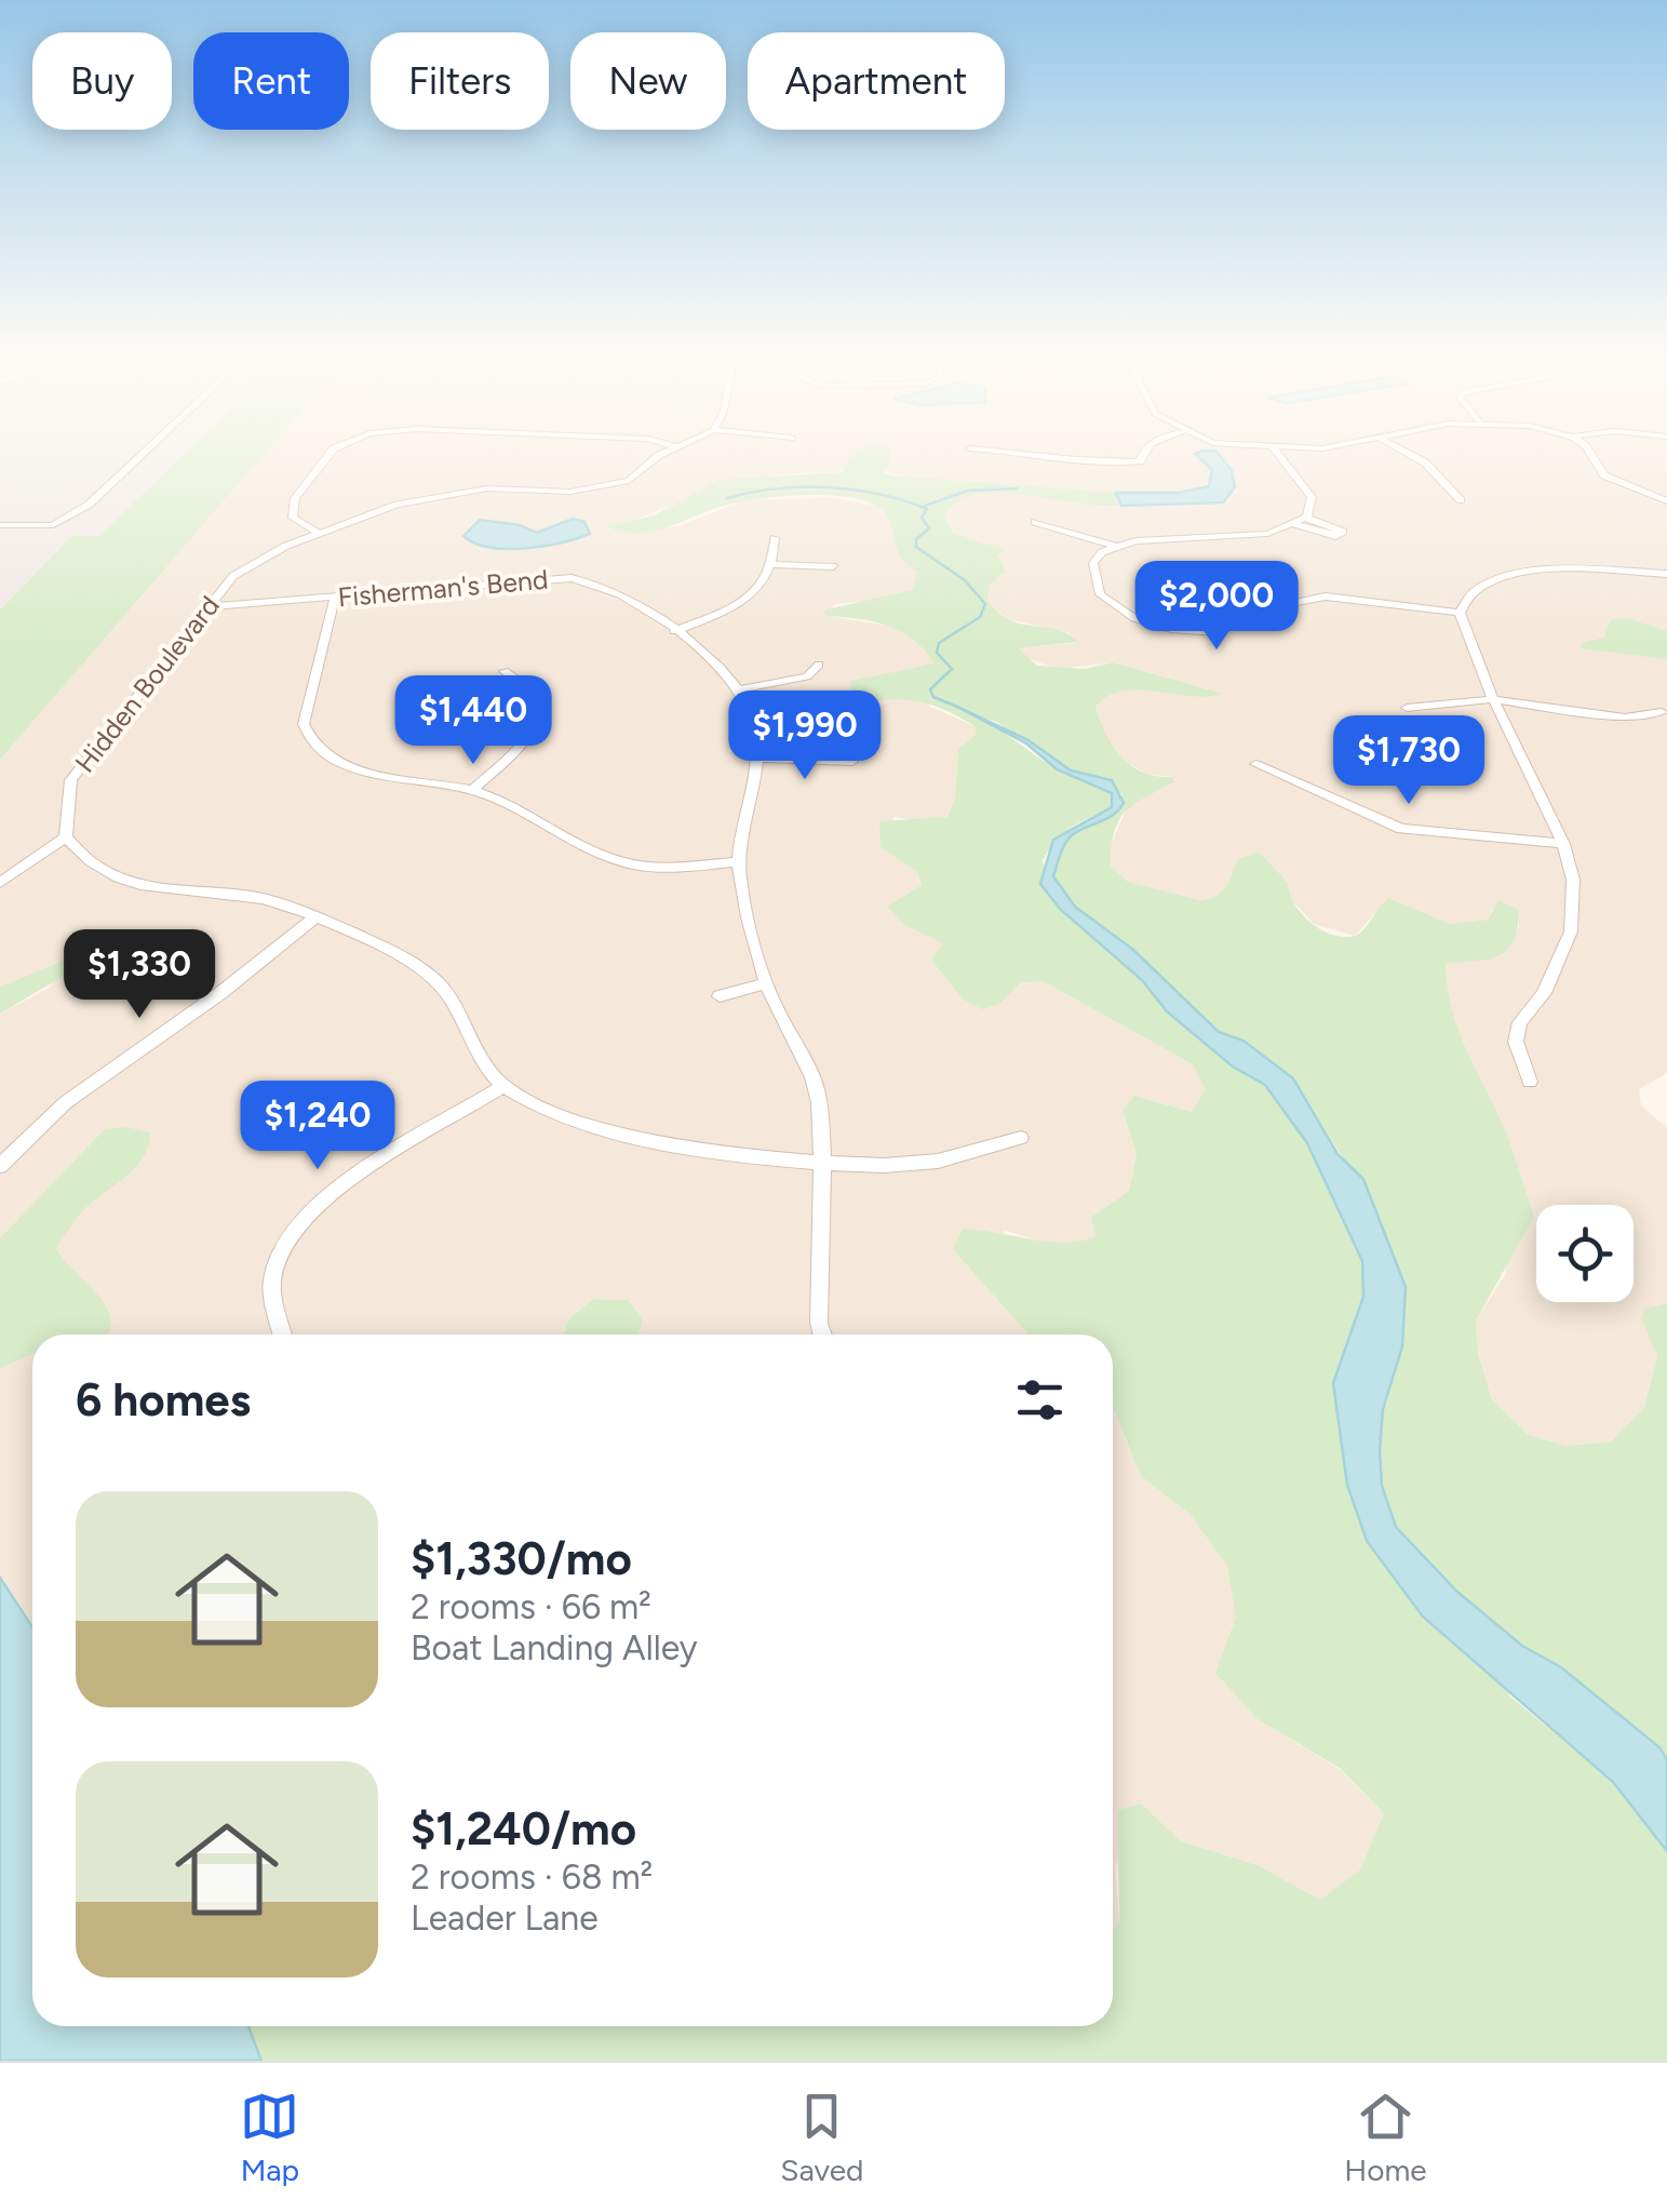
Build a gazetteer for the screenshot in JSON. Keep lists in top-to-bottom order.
{
  "streets": {
    "street": ["Fisherman's Bend", "Hidden Boulevard"]
  },
  "crossings": [
    ["Fisherman's Bend", "Hidden Boulevard"]
  ],
  "page": {
    "chip": [
      "Buy",
      "Rent",
      "Filters",
      "New",
      "Apartment"
    ],
    "price": [
      "$2,000",
      "$1,440",
      "$1,990",
      "$1,730",
      "$1,330",
      "$1,240"
    ],
    "heading": "6 homes",
    "list": [
      {
        "name": "$1,330/mo",
        "note": "2 rooms · 66 m² · Boat Landing Alley"
      },
      {
        "name": "$1,240/mo",
        "note": "2 rooms · 68 m² · Leader Lane"
      }
    ],
    "tabs": ["Map", "Saved", "Home"]
  }
}
